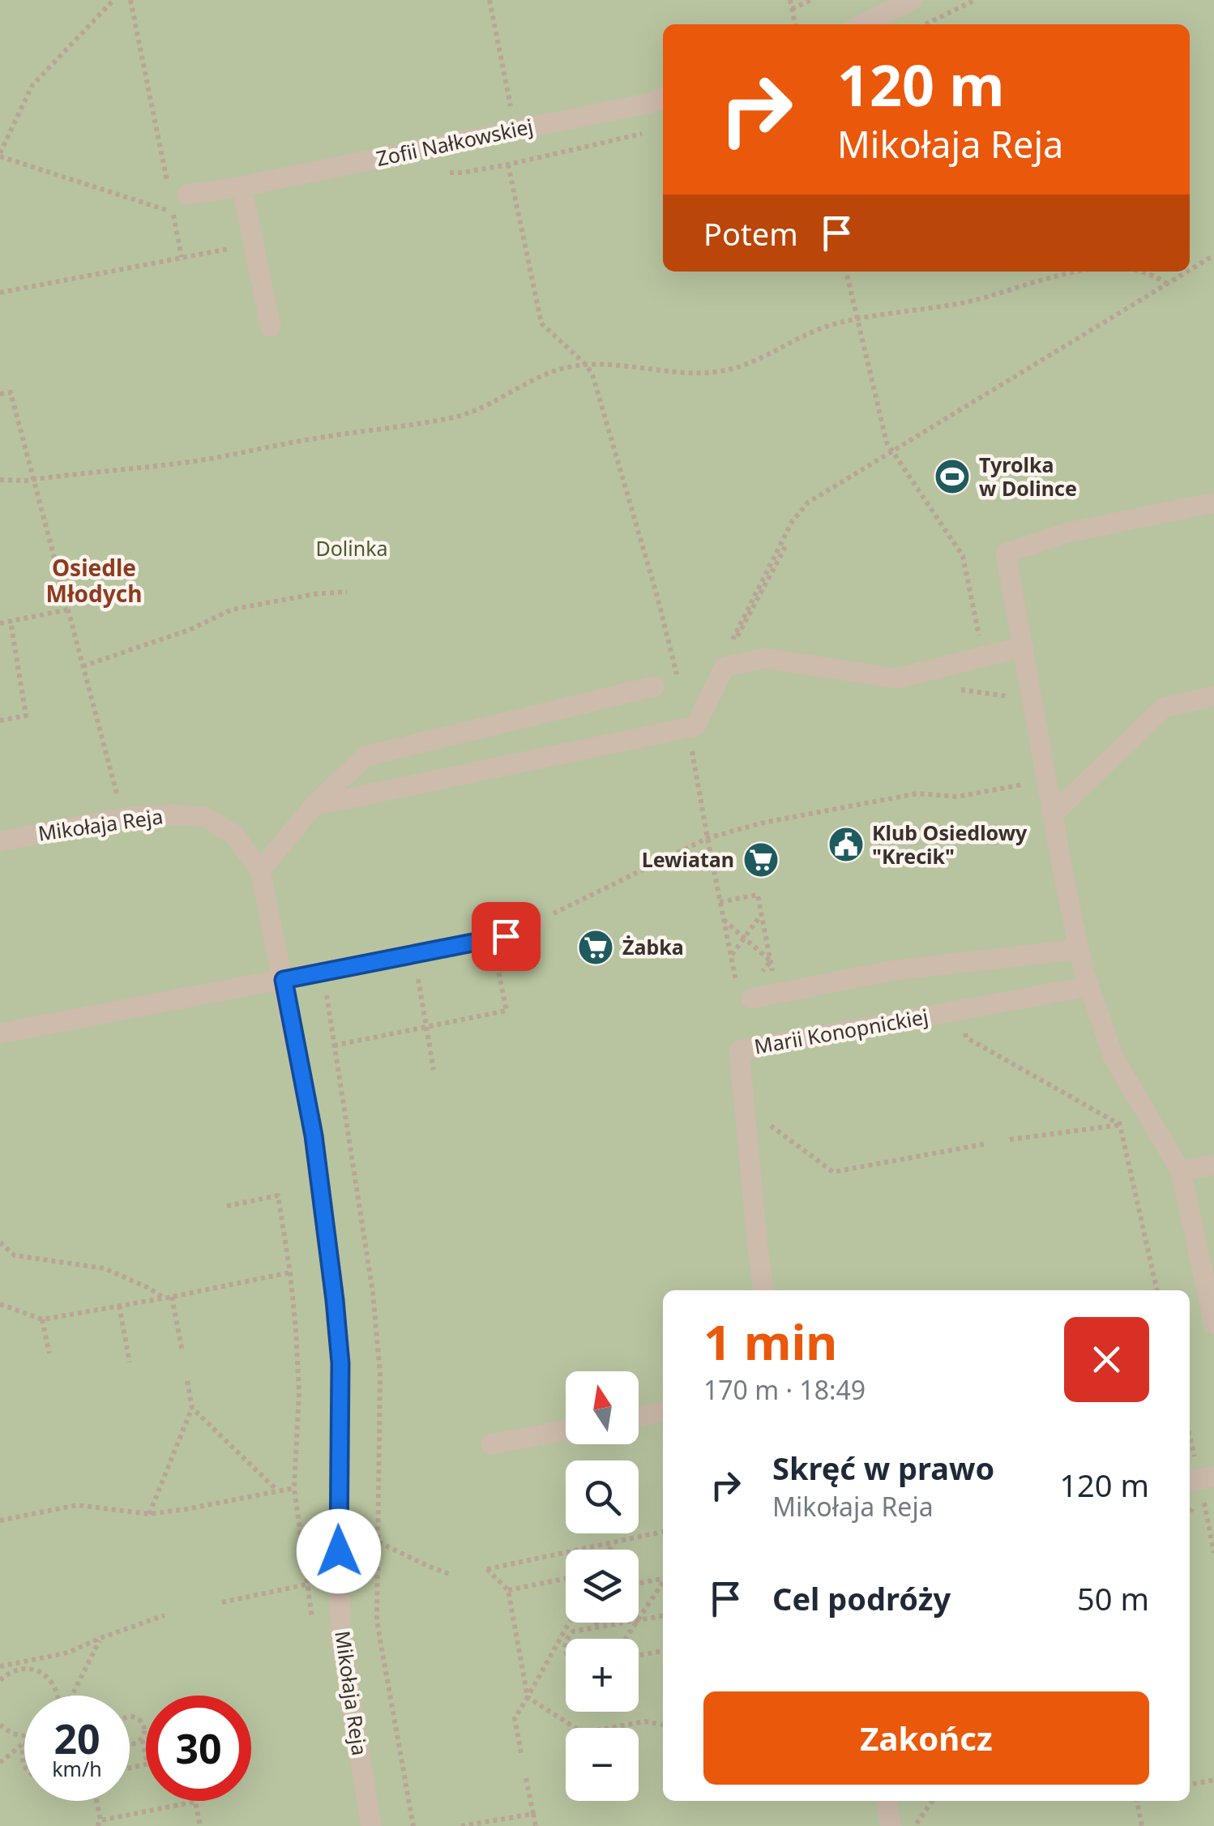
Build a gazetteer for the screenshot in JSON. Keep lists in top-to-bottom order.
{
  "streets": {
    "street": ["Zofii Nałkowskiej", "Mikołaja Reja", "Marii Konopnickiej"]
  },
  "districts": ["Osiedle Młodych"],
  "parks": ["Dolinka"],
  "places": {
    "sports": ["Tyrolka w Dolince"],
    "public building": ["Klub Osiedlowy \"Krecik\""],
    "supermarket": ["Lewiatan", "Żabka"]
  },
  "north": "top",
  "page": {
    "turn": ["120 m", "Mikołaja Reja"],
    "then": "Potem",
    "heading": ["1 min", "170 m · 18:49"],
    "map_buttons": ["+", "−"],
    "list": [
      {
        "name": "Skręć w prawo",
        "note": "Mikołaja Reja",
        "value": "120 m"
      },
      {
        "name": "Cel podróży",
        "value": "50 m"
      }
    ],
    "buttons": "Zakończ",
    "speed": "20 km/h",
    "limit": "30"
  }
}
